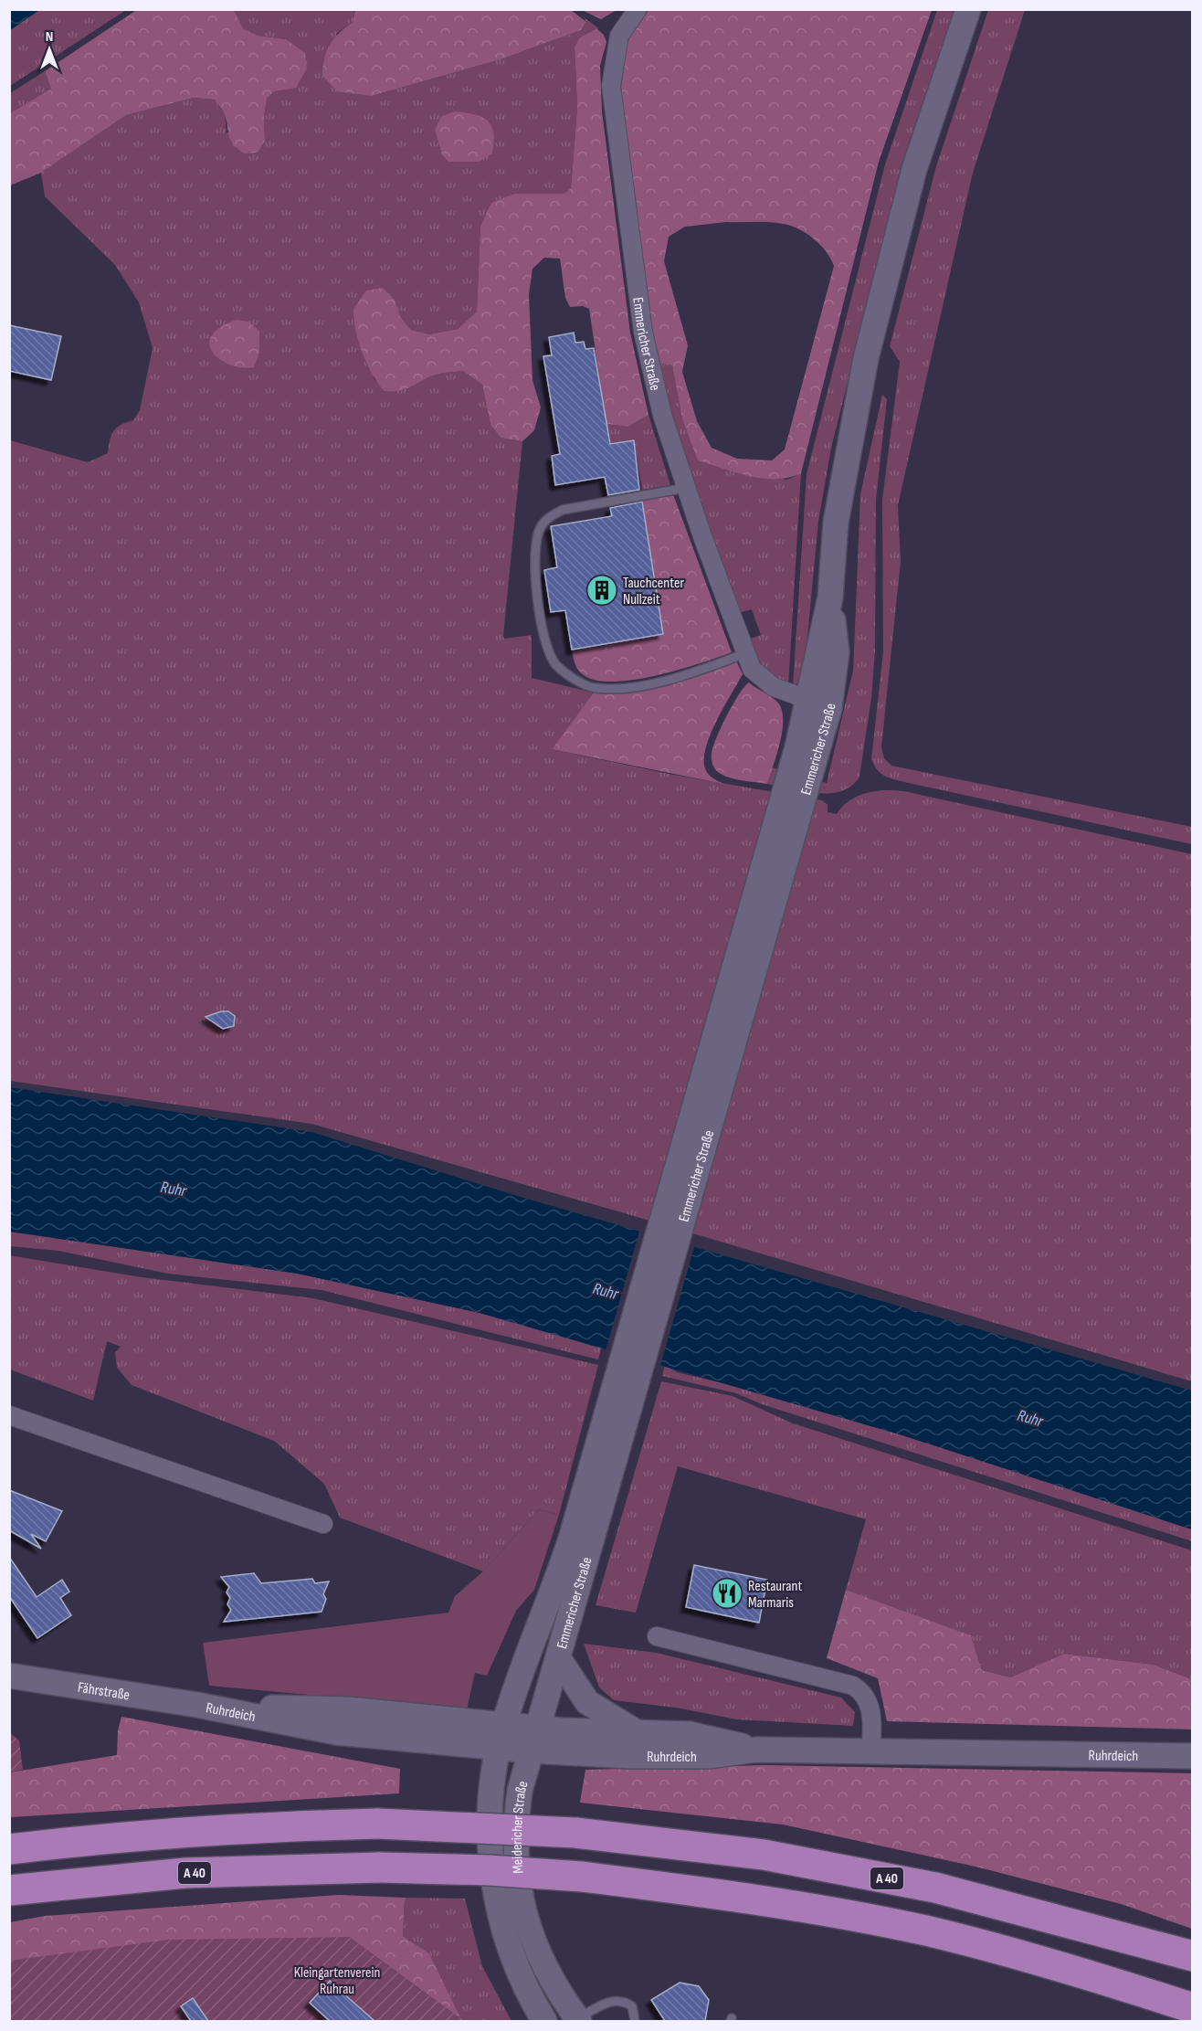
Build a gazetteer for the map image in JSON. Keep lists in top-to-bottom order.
{
  "streets": {
    "highway": ["A 40"],
    "main road": [
      "Emmericher Straße",
      "Fährstraße",
      "Ruhrdeich",
      "Meidericher Straße"
    ]
  },
  "crossings": [
    ["Emmericher Straße", "Ruhrdeich"],
    ["Emmericher Straße", "Meidericher Straße"],
    ["Fährstraße", "Ruhrdeich"],
    ["Ruhrdeich", "Meidericher Straße"]
  ],
  "water": ["Ruhr"],
  "parks": ["Kleingartenverein Ruhrau"],
  "places": {
    "building": ["Tauchcenter Nullzeit"],
    "restaurant": ["Restaurant Marmaris"]
  },
  "north": "top"
}
